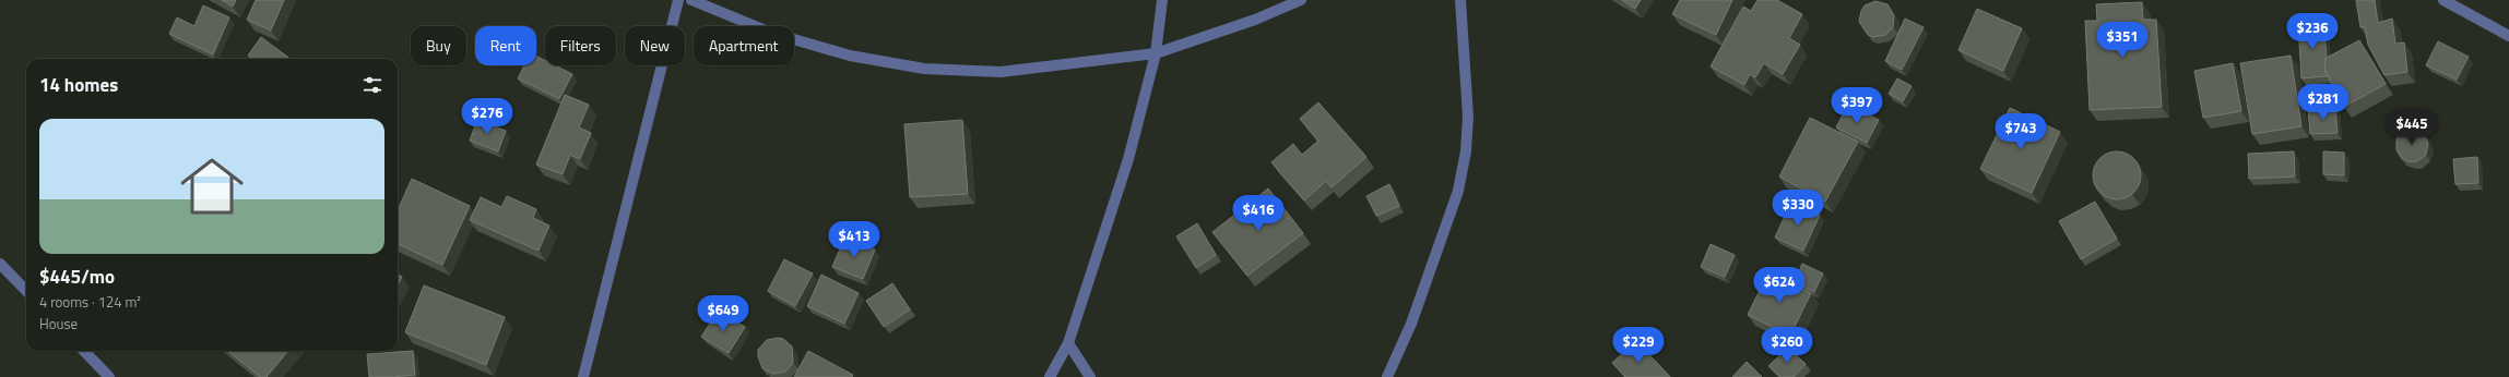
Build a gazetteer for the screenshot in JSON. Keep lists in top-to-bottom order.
{
  "page": {
    "price": [
      "$236",
      "$351",
      "$281",
      "$397",
      "$276",
      "$445",
      "$743",
      "$330",
      "$416",
      "$413",
      "$624",
      "$649",
      "$229",
      "$260"
    ],
    "chip": [
      "Buy",
      "Rent",
      "Filters",
      "New",
      "Apartment"
    ],
    "heading": "14 homes",
    "list": [
      {
        "name": "$445/mo",
        "note": "4 rooms · 124 m² · House"
      }
    ]
  }
}
